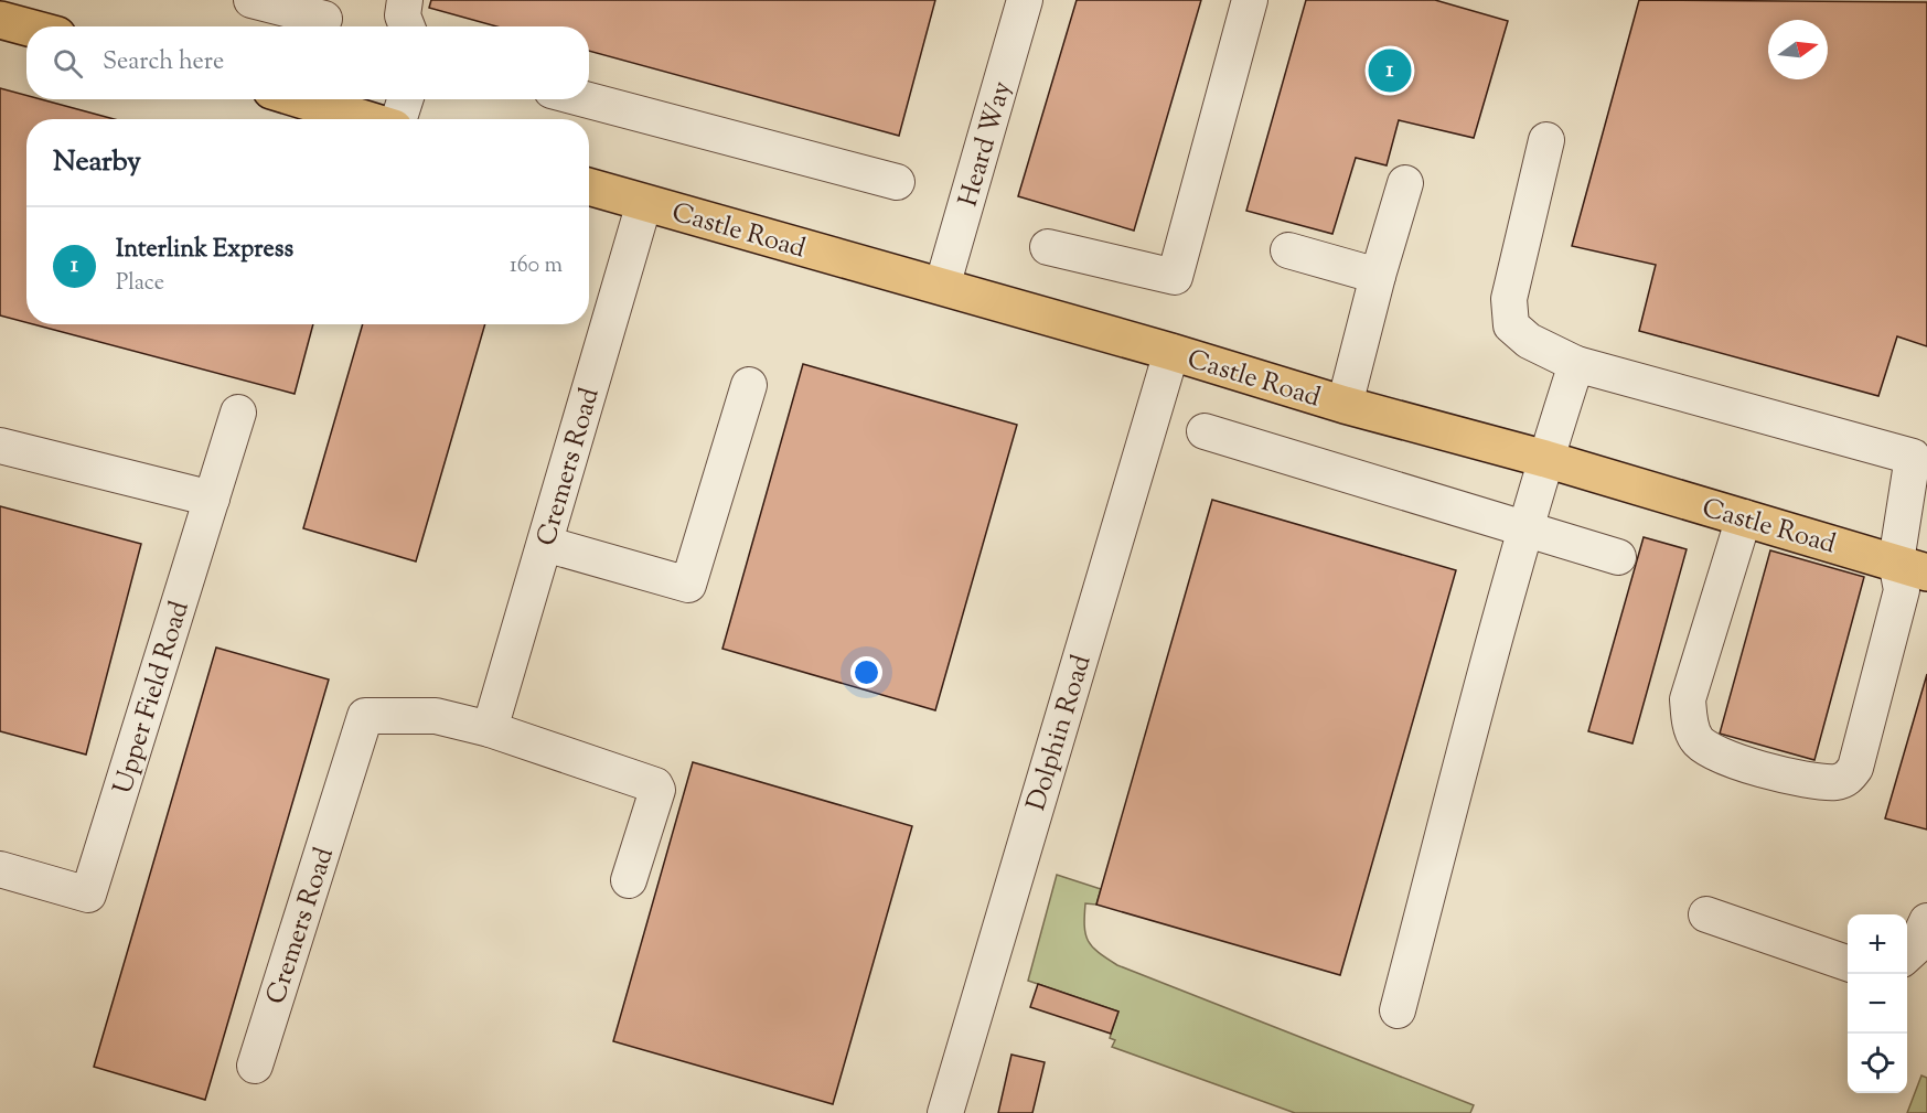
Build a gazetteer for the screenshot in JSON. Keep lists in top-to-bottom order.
{
  "streets": {
    "main road": ["Castle Road"],
    "street": [
      "Heard Way",
      "Cremers Road",
      "Upper Field Road",
      "Dolphin Road"
    ]
  },
  "crossings": [
    ["Heard Way", "Castle Road"],
    ["Castle Road", "Cremers Road"],
    ["Castle Road", "Dolphin Road"]
  ],
  "north": "right",
  "page": {
    "search": "Search here",
    "pins": "1",
    "heading": "Nearby",
    "list": [
      {
        "mark": "1",
        "name": "Interlink Express",
        "note": "Place",
        "value": "160 m"
      }
    ],
    "map_buttons": ["+", "−"]
  }
}
